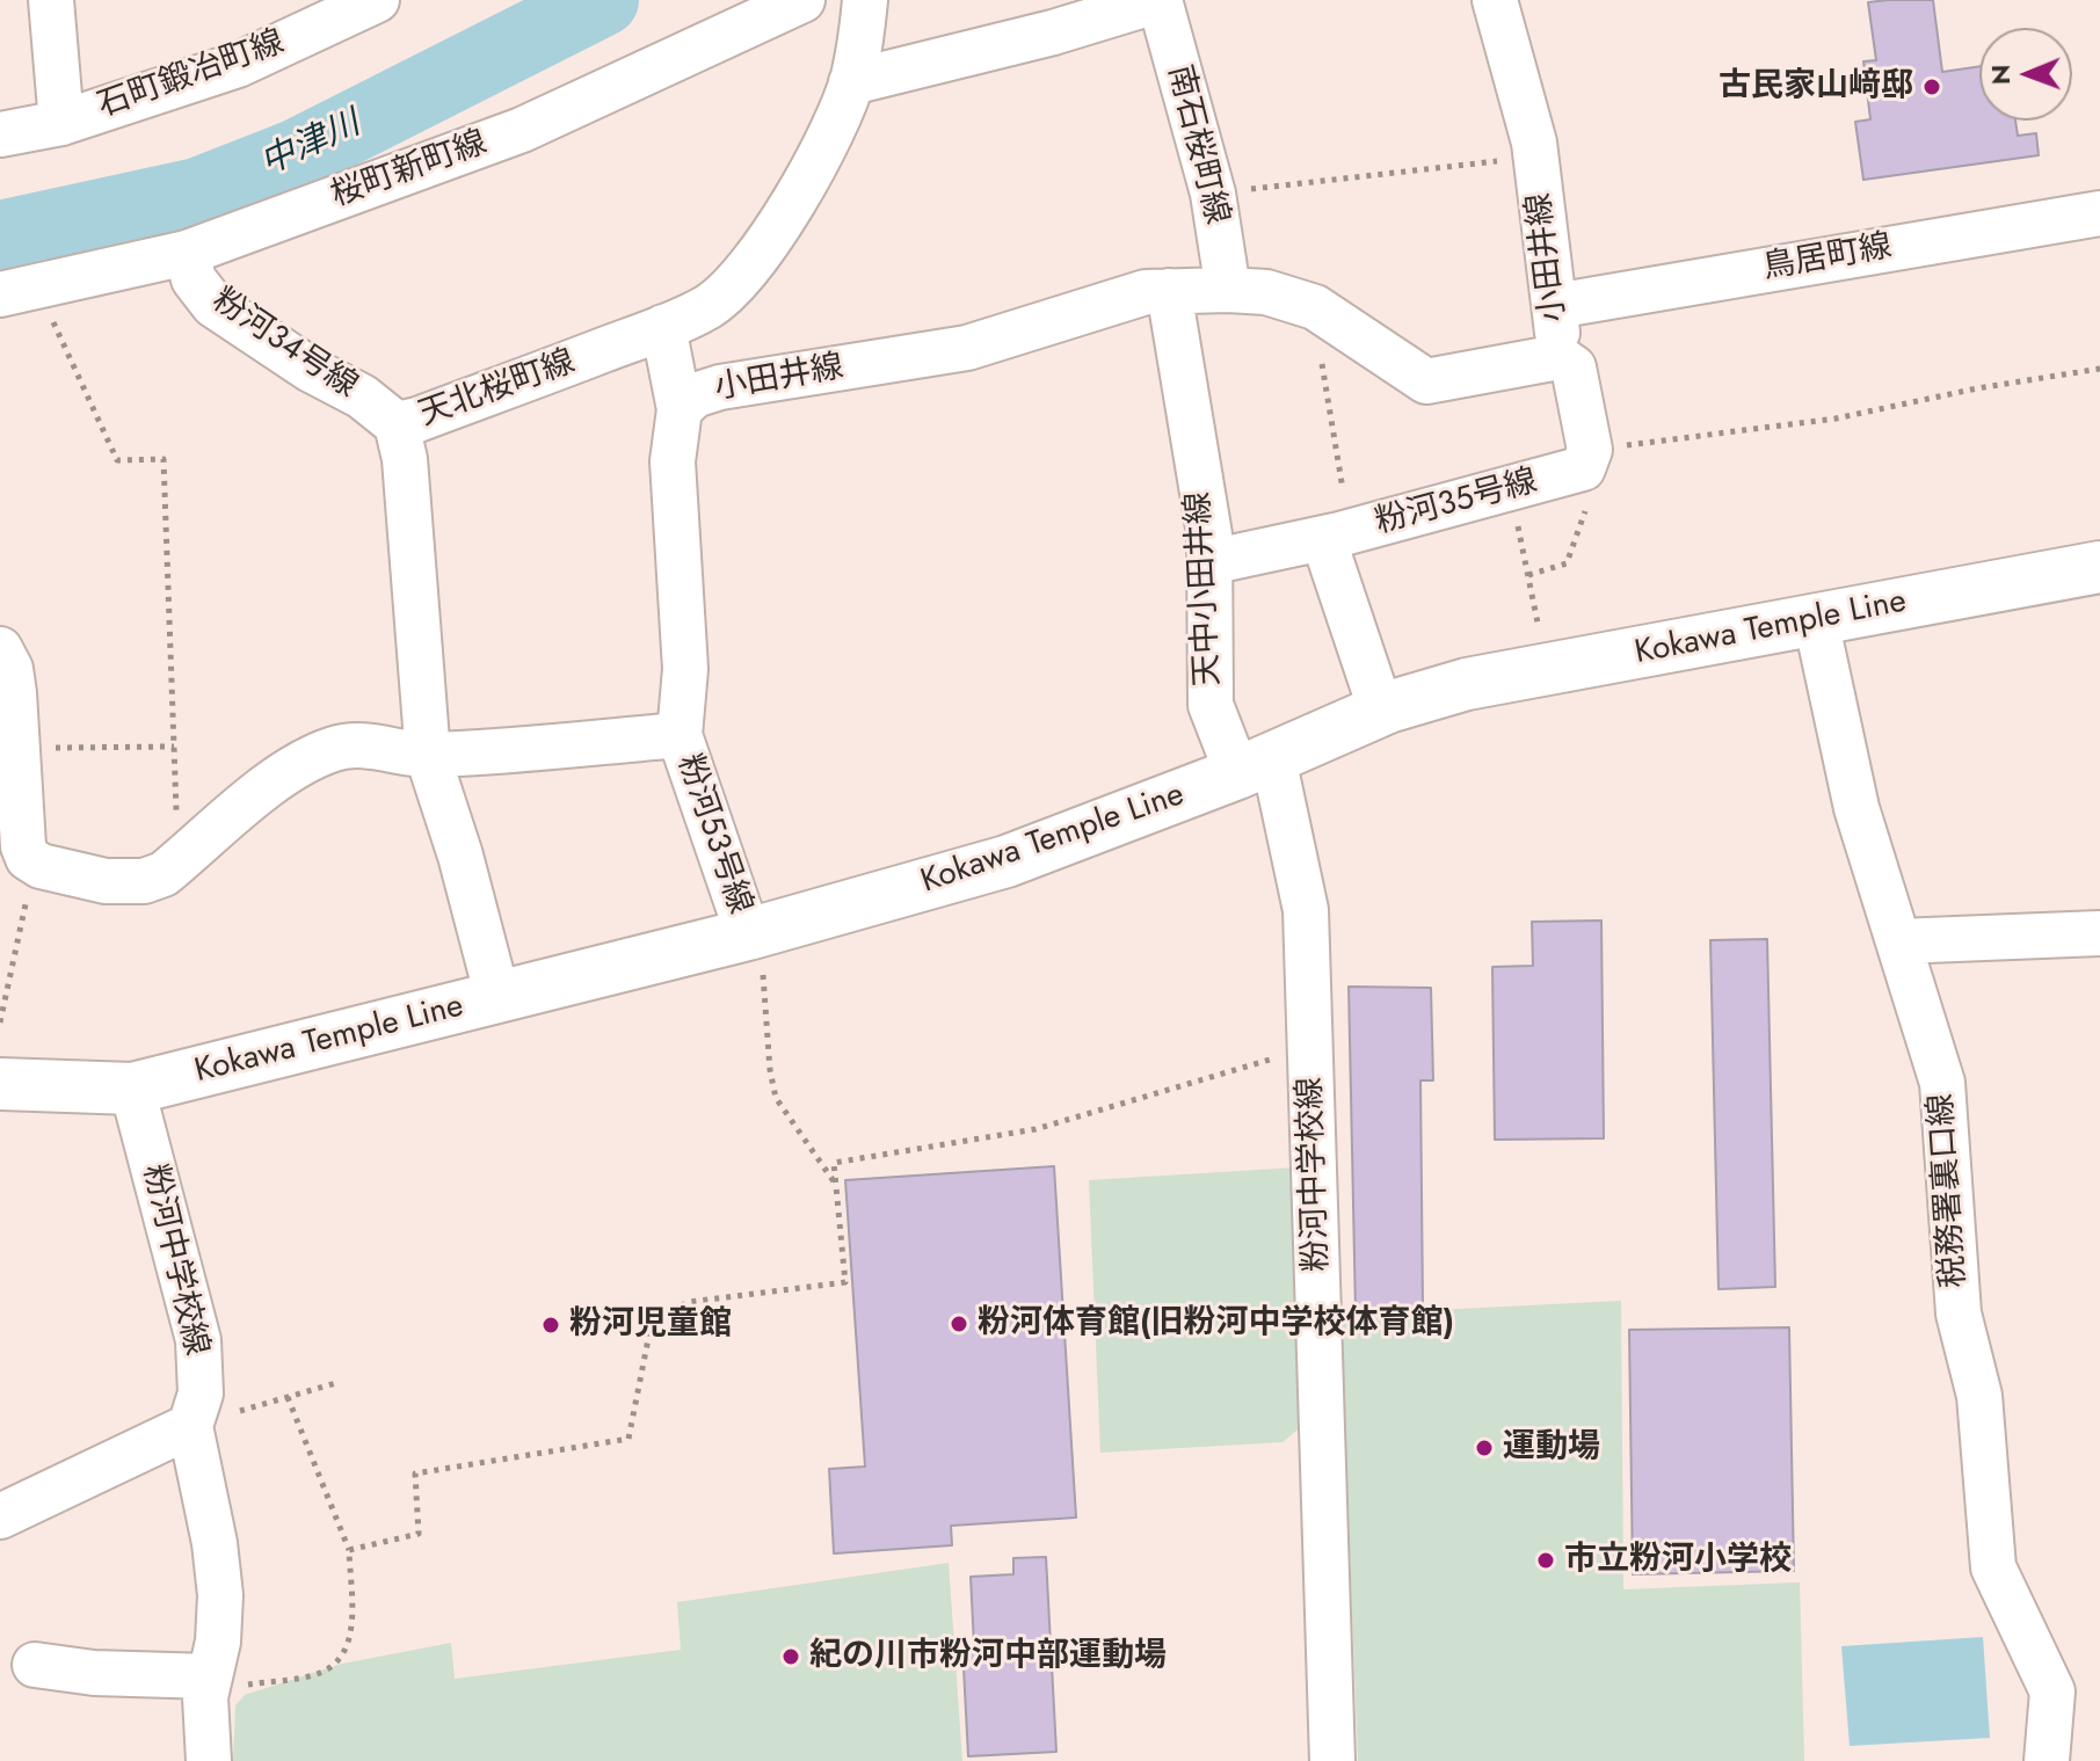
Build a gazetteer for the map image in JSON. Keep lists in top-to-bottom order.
{
  "streets": {
    "main road": ["Kokawa Temple Line"],
    "street": [
      "石町鍛冶町線",
      "南石桜町線",
      "桜町新町線",
      "小田井線",
      "鳥居町線",
      "粉河34号線",
      "天北桜町線",
      "粉河35号線",
      "天中小田井線",
      "粉河53号線",
      "粉河中学校線",
      "税務署裏口線"
    ]
  },
  "crossings": [
    ["南石桜町線", "小田井線"],
    ["桜町新町線", "粉河34号線"],
    ["小田井線", "鳥居町線"],
    ["小田井線", "天中小田井線"],
    ["小田井線", "粉河53号線"],
    ["粉河34号線", "天北桜町線"],
    ["天北桜町線", "Kokawa Temple Line"],
    ["粉河35号線", "天中小田井線"],
    ["天中小田井線", "Kokawa Temple Line"],
    ["天中小田井線", "粉河中学校線"],
    ["Kokawa Temple Line", "粉河53号線"],
    ["Kokawa Temple Line", "粉河中学校線"],
    ["Kokawa Temple Line", "税務署裏口線"]
  ],
  "water": ["中津川"],
  "places": [
    "古民家山﨑邸",
    "粉河体育館(旧粉河中学校体育館)",
    "粉河児童館",
    "運動場",
    "市立粉河小学校",
    "紀の川市粉河中部運動場"
  ],
  "north": "left"
}
